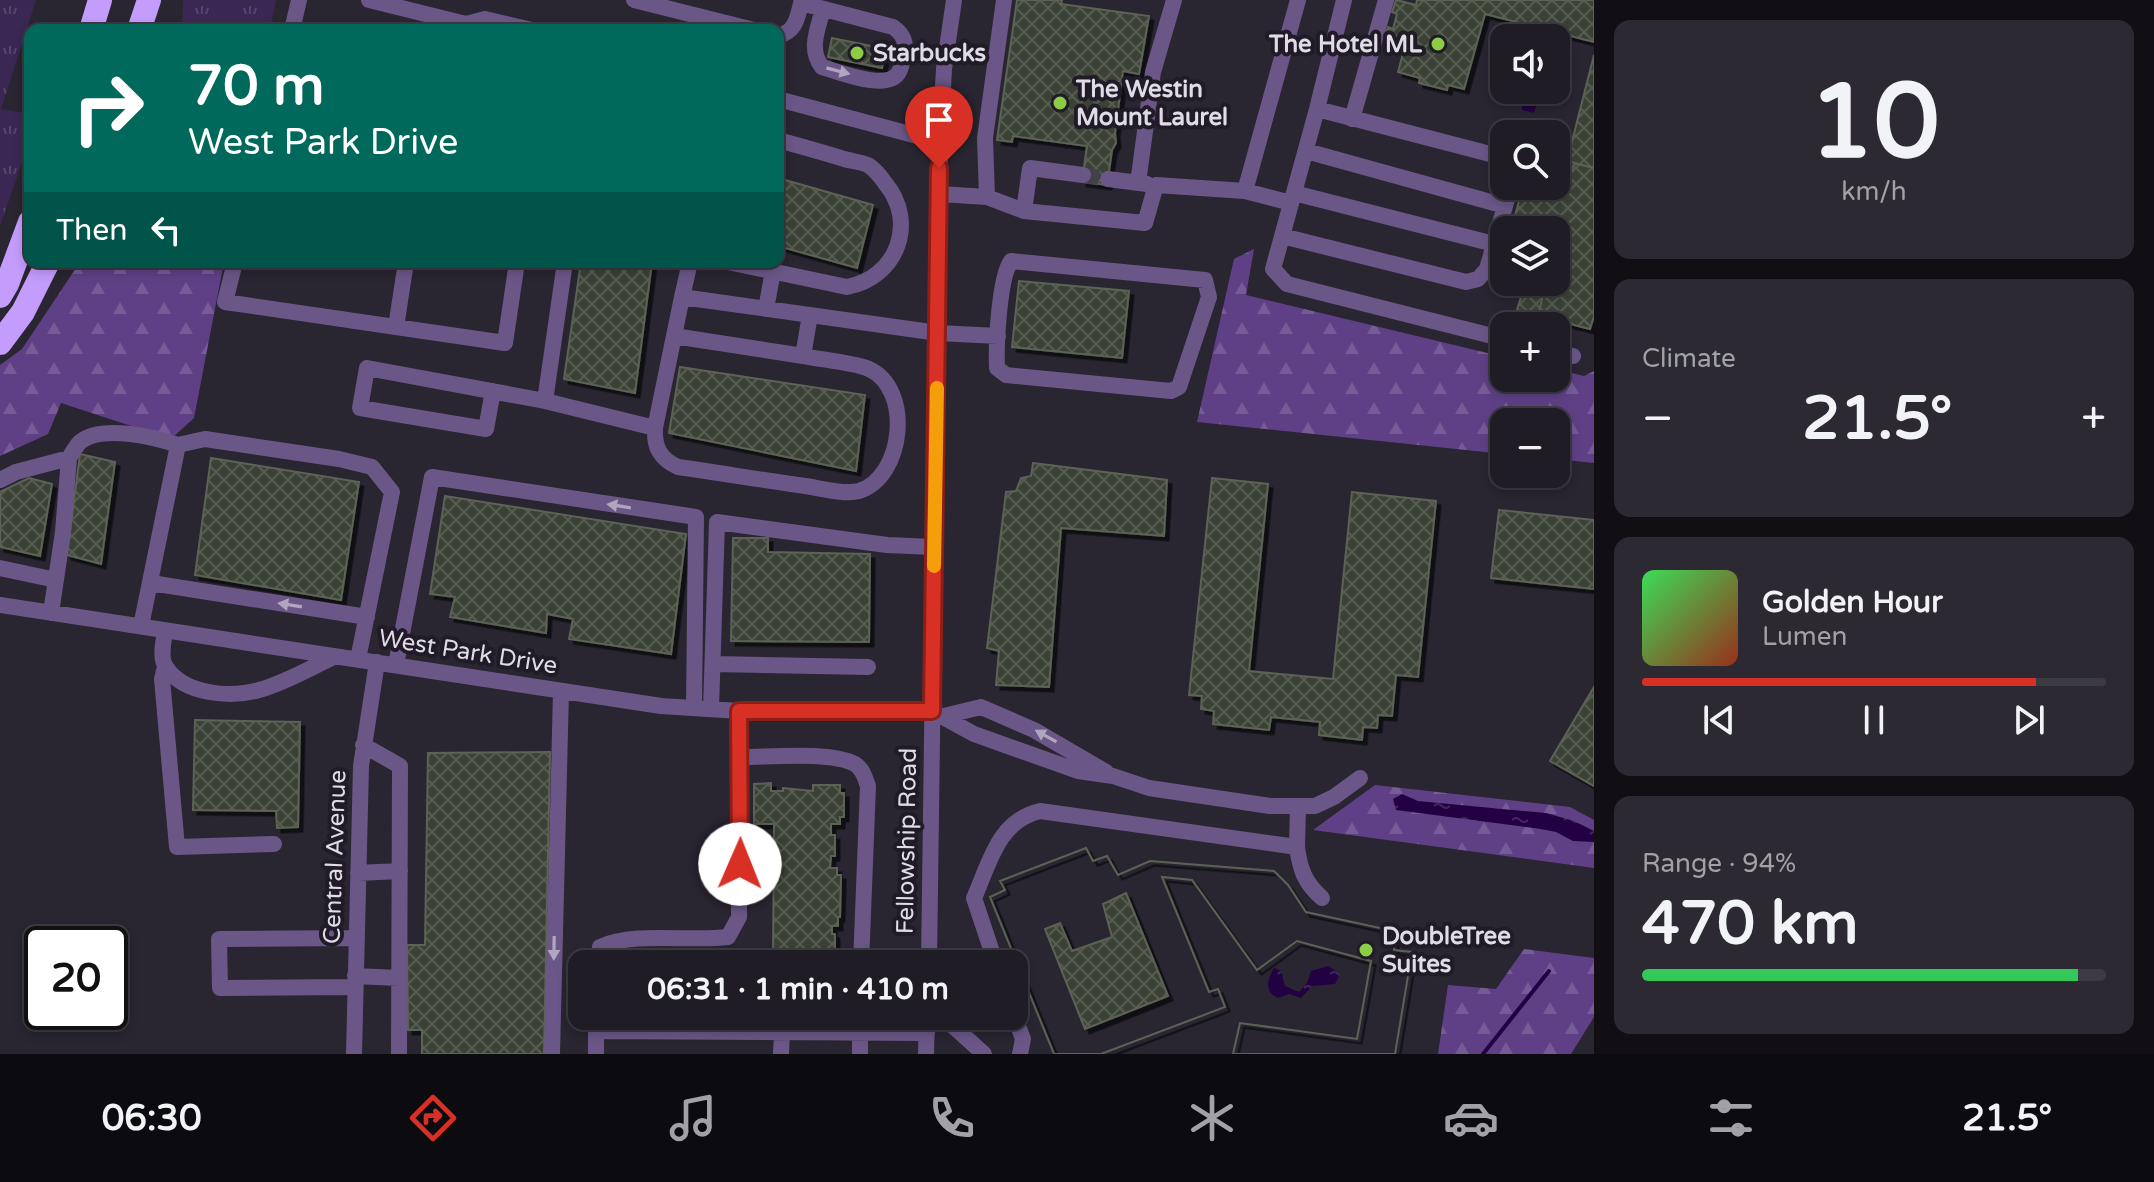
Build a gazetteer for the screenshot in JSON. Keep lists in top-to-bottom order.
{
  "streets": {
    "street": ["West Park Drive", "Fellowship Road", "Central Avenue"]
  },
  "crossings": [
    ["West Park Drive", "Fellowship Road"],
    ["West Park Drive", "Central Avenue"]
  ],
  "places": [
    "The Hotel ML",
    "Starbucks",
    "The Westin Mount Laurel",
    "DoubleTree Suites"
  ],
  "page": {
    "tile": [
      ["10", "km/h"],
      "Climate",
      ["Range · 94%", "470 km"]
    ],
    "map_buttons": ["+", "−"],
    "turn": ["70 m", "West Park Drive"],
    "then": "Then",
    "heat": ["−", "21.5°", "+"],
    "song": ["Golden Hour", "Lumen"],
    "limit": "20",
    "trip": "06:31 · 1 min · 410 m",
    "tabs": ["06:30", "21.5°"]
  }
}
